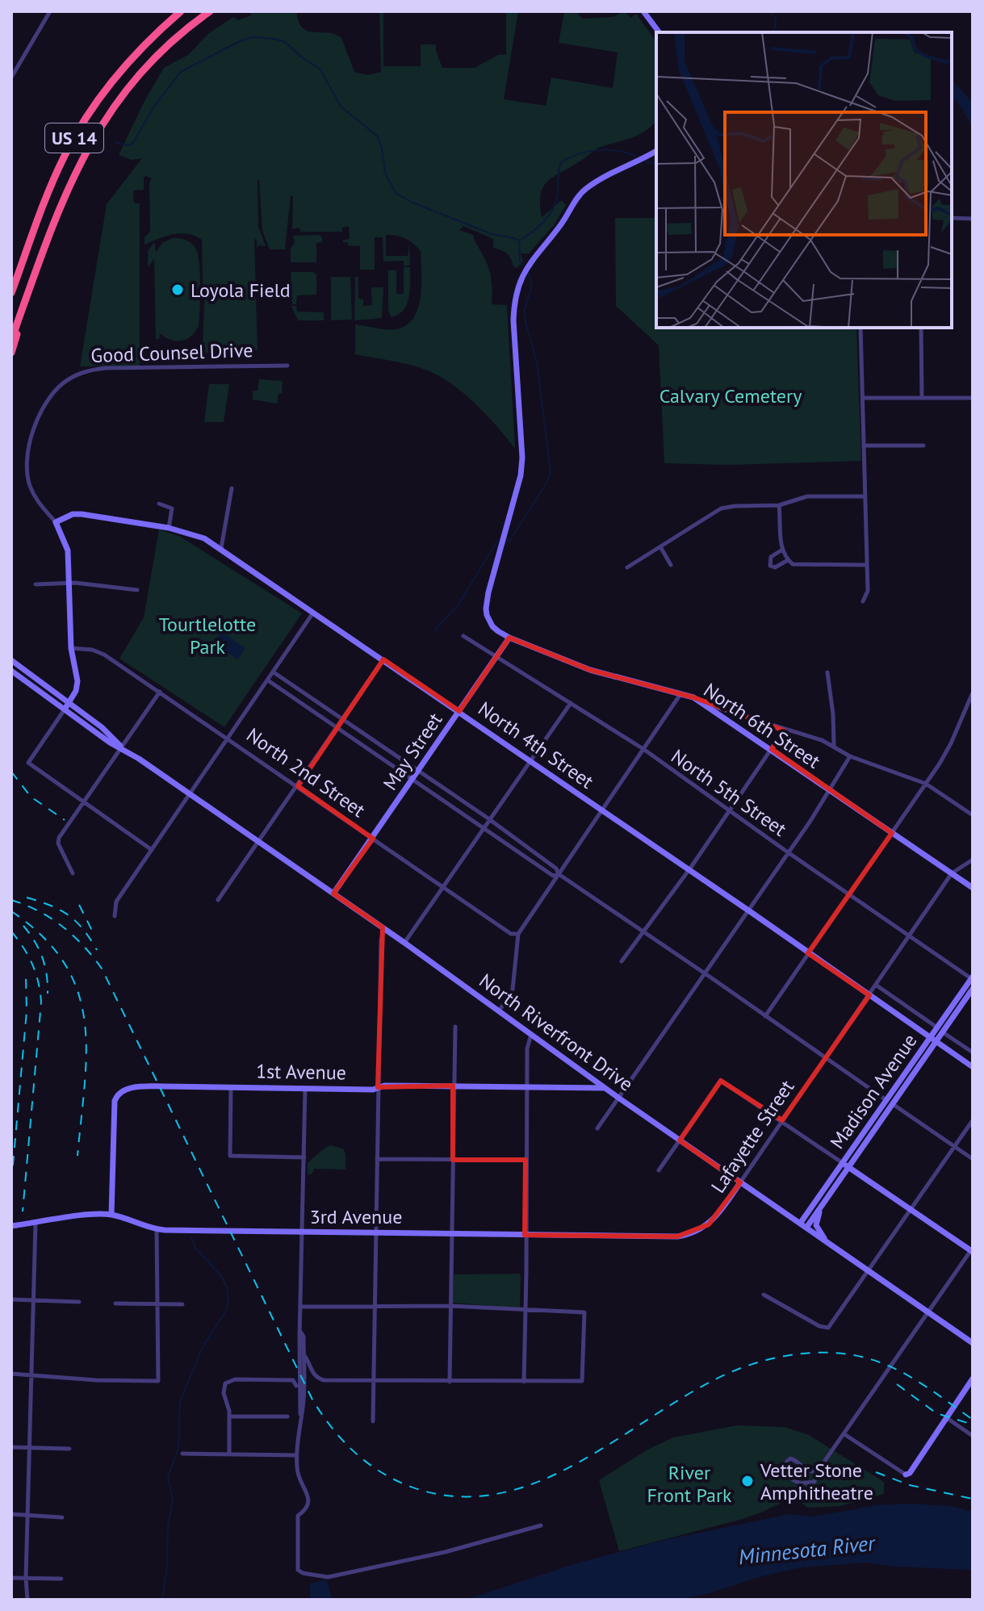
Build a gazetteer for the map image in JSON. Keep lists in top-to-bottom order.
{
  "streets": {
    "highway": ["US 14"],
    "street": [
      "Good Counsel Drive",
      "North 6th Street",
      "North 4th Street",
      "May Street",
      "North 2nd Street",
      "North 5th Street",
      "North Riverfront Drive",
      "1st Avenue",
      "Madison Avenue",
      "Lafayette Street",
      "3rd Avenue"
    ]
  },
  "crossings": [
    ["Good Counsel Drive", "North 4th Street"],
    ["Good Counsel Drive", "North 2nd Street"],
    ["Good Counsel Drive", "North Riverfront Drive"],
    ["North 6th Street", "May Street"],
    ["North 6th Street", "Lafayette Street"],
    ["North 4th Street", "May Street"],
    ["North 4th Street", "Madison Avenue"],
    ["North 4th Street", "Lafayette Street"],
    ["May Street", "North 2nd Street"],
    ["May Street", "North 5th Street"],
    ["May Street", "North Riverfront Drive"],
    ["North 5th Street", "Madison Avenue"],
    ["North 5th Street", "Lafayette Street"],
    ["North Riverfront Drive", "1st Avenue"],
    ["North Riverfront Drive", "Madison Avenue"],
    ["North Riverfront Drive", "Lafayette Street"],
    ["1st Avenue", "3rd Avenue"],
    ["Lafayette Street", "3rd Avenue"]
  ],
  "water": ["Minnesota River"],
  "parks": ["Calvary Cemetery", "Tourtlelotte Park", "River Front Park"],
  "places": ["Loyola Field", "Vetter Stone Amphitheatre"]
}
